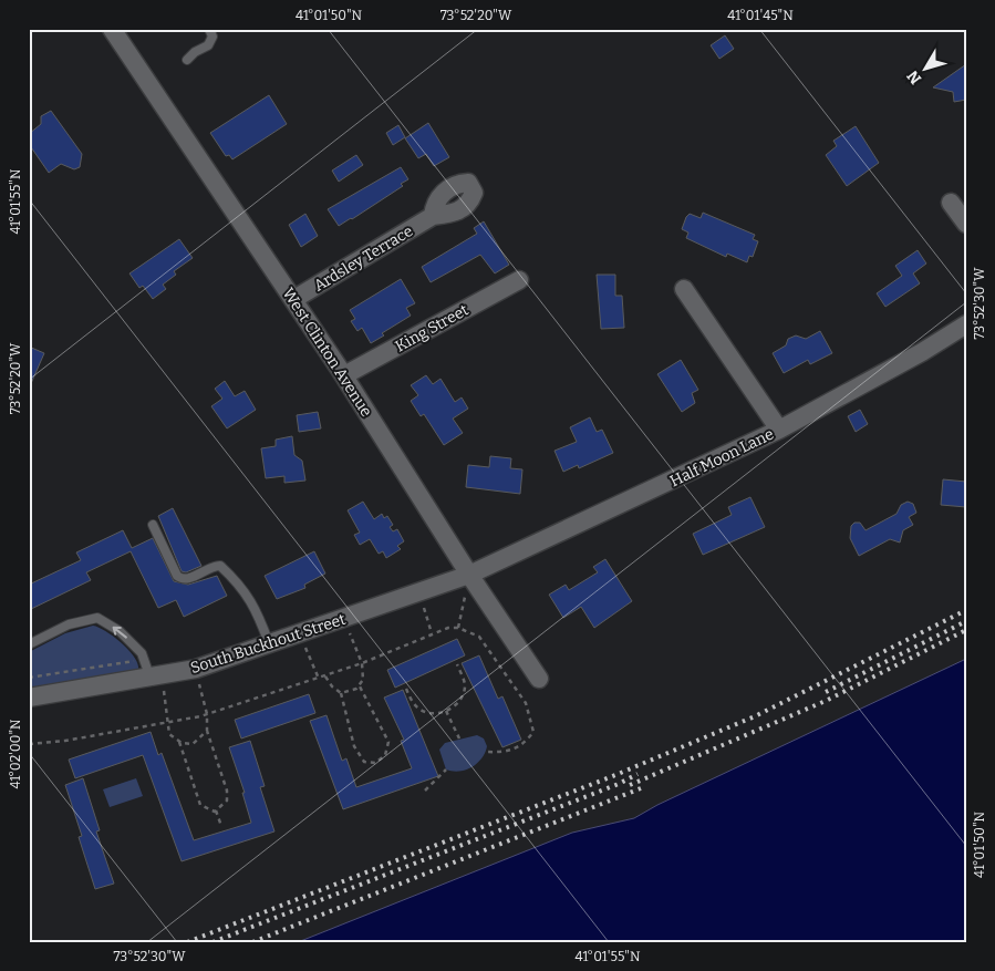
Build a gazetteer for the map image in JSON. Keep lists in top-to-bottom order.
{
  "streets": {
    "street": [
      "Ardsley Terrace",
      "King Street",
      "West Clinton Avenue",
      "Half Moon Lane",
      "South Buckhout Street"
    ]
  },
  "crossings": [
    ["Ardsley Terrace", "West Clinton Avenue"],
    ["King Street", "West Clinton Avenue"],
    ["West Clinton Avenue", "Half Moon Lane"],
    ["West Clinton Avenue", "South Buckhout Street"],
    ["Half Moon Lane", "South Buckhout Street"]
  ],
  "north": "bottom left",
  "coordinates": [
    "41°01'50\"N",
    "73°52'20\"W",
    "41°01'45\"N",
    "41°01'55\"N",
    "73°52'30\"W",
    "41°02'00\"N"
  ]
}
